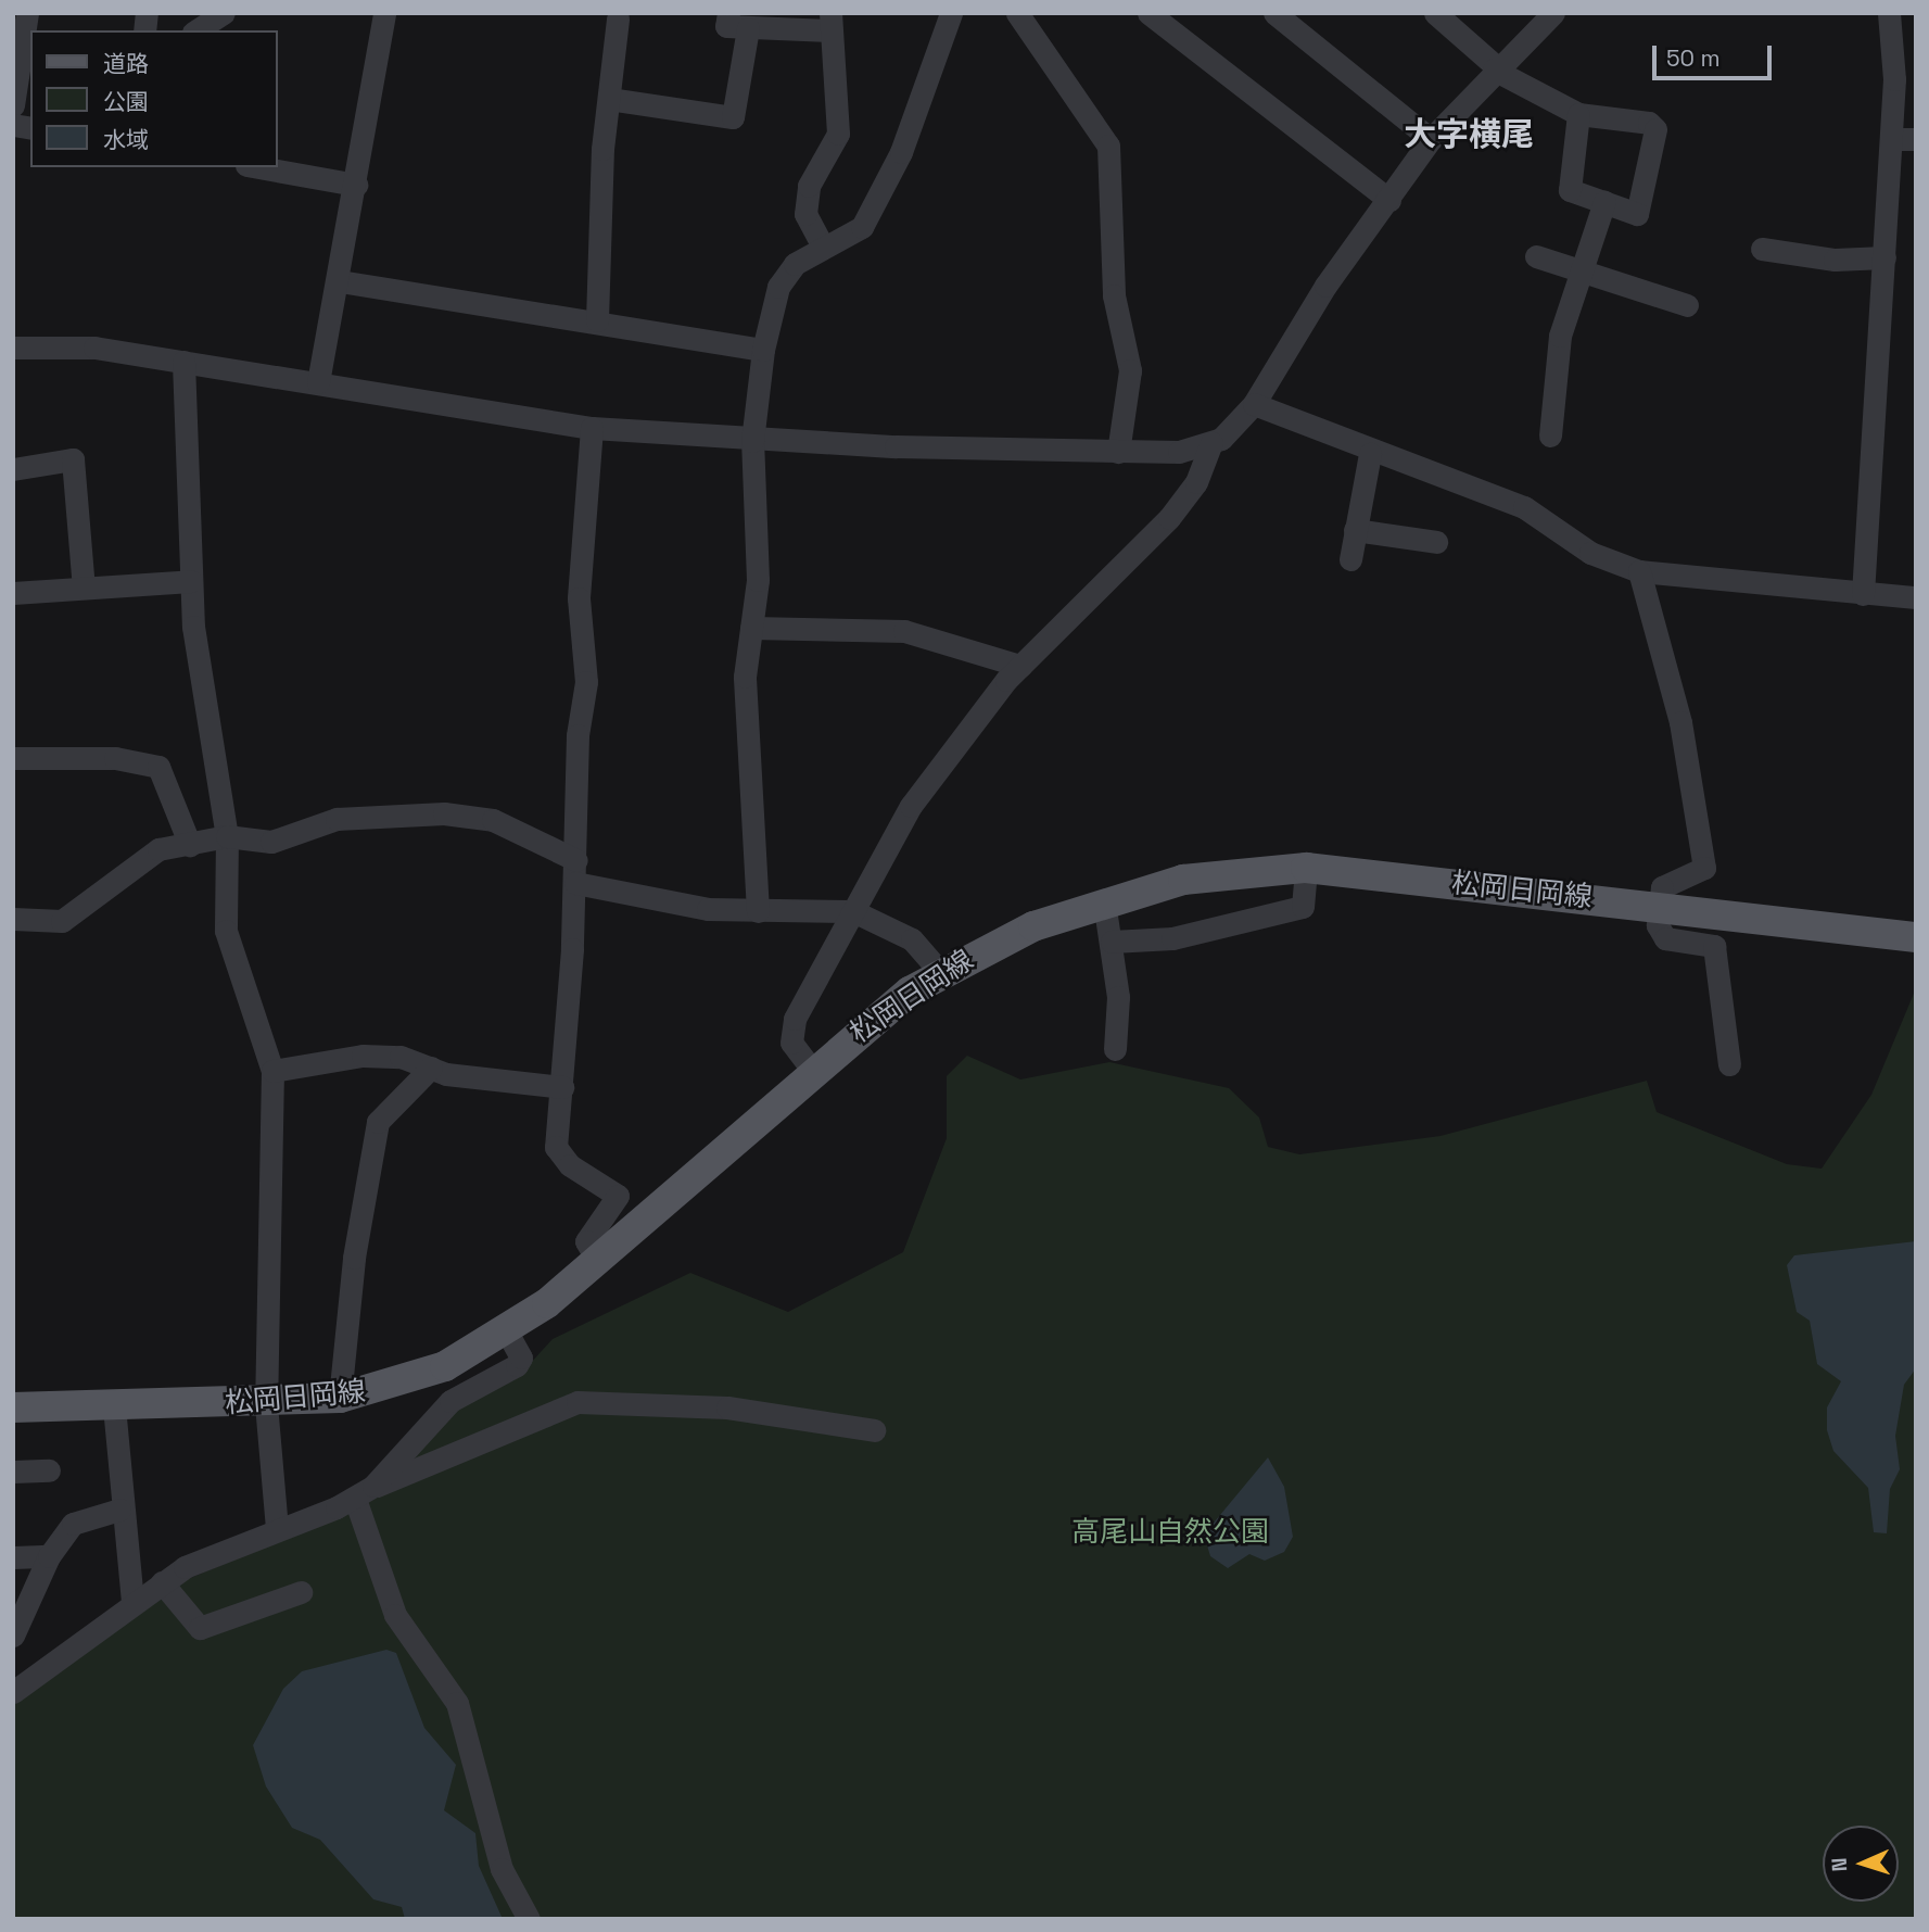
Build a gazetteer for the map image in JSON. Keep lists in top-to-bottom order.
{
  "streets": {
    "main road": ["松岡日岡線"]
  },
  "districts": ["大字横尾"],
  "parks": ["高尾山自然公園"],
  "legend": ["道路", "公園", "水域"],
  "scale_bar": "50 m",
  "north": "left"
}
